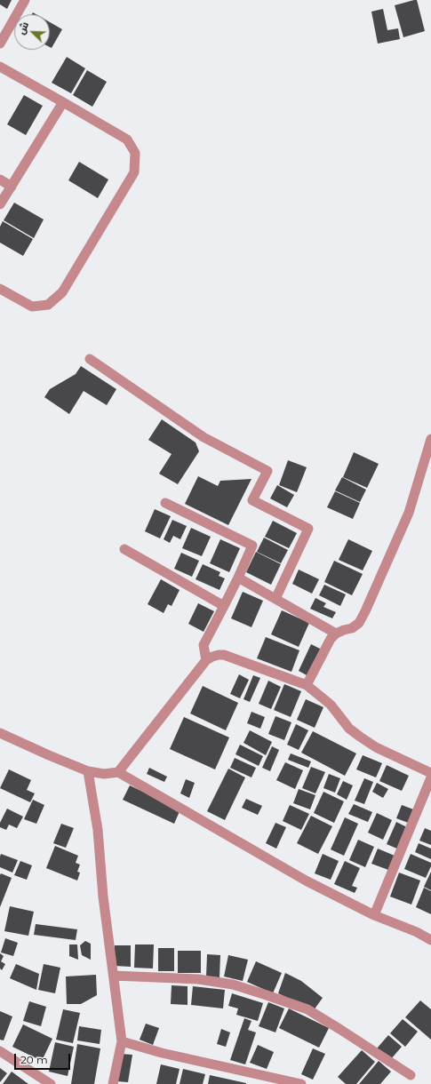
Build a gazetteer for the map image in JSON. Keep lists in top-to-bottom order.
{
  "scale_bar": "20 m",
  "north": "top left"
}
